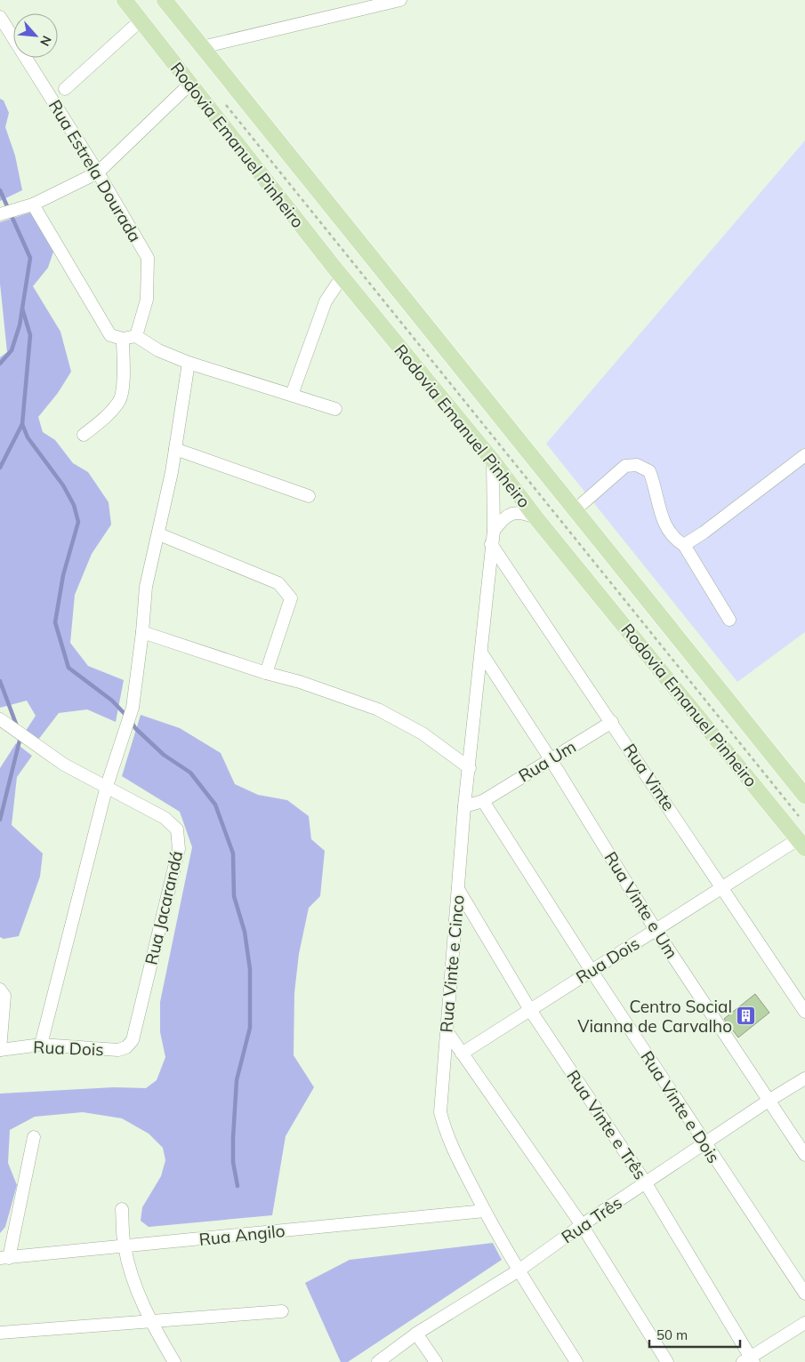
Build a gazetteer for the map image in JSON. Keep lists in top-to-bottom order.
{
  "streets": {
    "main road": ["Rodovia Emanuel Pinheiro"],
    "street": [
      "Rua Estrela Dourada",
      "Rua Um",
      "Rua Vinte",
      "Rua Vinte e Um",
      "Rua Jacarandá",
      "Rua Dois",
      "Rua Vinte e Cinco",
      "Rua Vinte e Dois",
      "Rua Vinte e Três",
      "Rua Três",
      "Rua Angilo"
    ]
  },
  "crossings": [
    ["Rodovia Emanuel Pinheiro", "Rua Dois"],
    ["Rodovia Emanuel Pinheiro", "Rua Vinte e Cinco"],
    ["Rua Um", "Rua Vinte"],
    ["Rua Um", "Rua Vinte e Um"],
    ["Rua Um", "Rua Vinte e Dois"],
    ["Rua Vinte", "Rua Dois"],
    ["Rua Vinte", "Rua Vinte e Cinco"],
    ["Rua Vinte e Um", "Rua Dois"],
    ["Rua Vinte e Um", "Rua Vinte e Cinco"],
    ["Rua Vinte e Um", "Rua Três"],
    ["Rua Jacarandá", "Rua Dois"],
    ["Rua Dois", "Rua Vinte e Dois"],
    ["Rua Dois", "Rua Vinte e Três"],
    ["Rua Vinte e Cinco", "Rua Vinte e Três"],
    ["Rua Vinte e Cinco", "Rua Três"],
    ["Rua Vinte e Cinco", "Rua Angilo"],
    ["Rua Vinte e Dois", "Rua Três"],
    ["Rua Vinte e Três", "Rua Três"]
  ],
  "places": {
    "building": ["Centro Social Vianna de Carvalho"]
  },
  "scale_bar": "50 m",
  "north": "bottom right"
}
